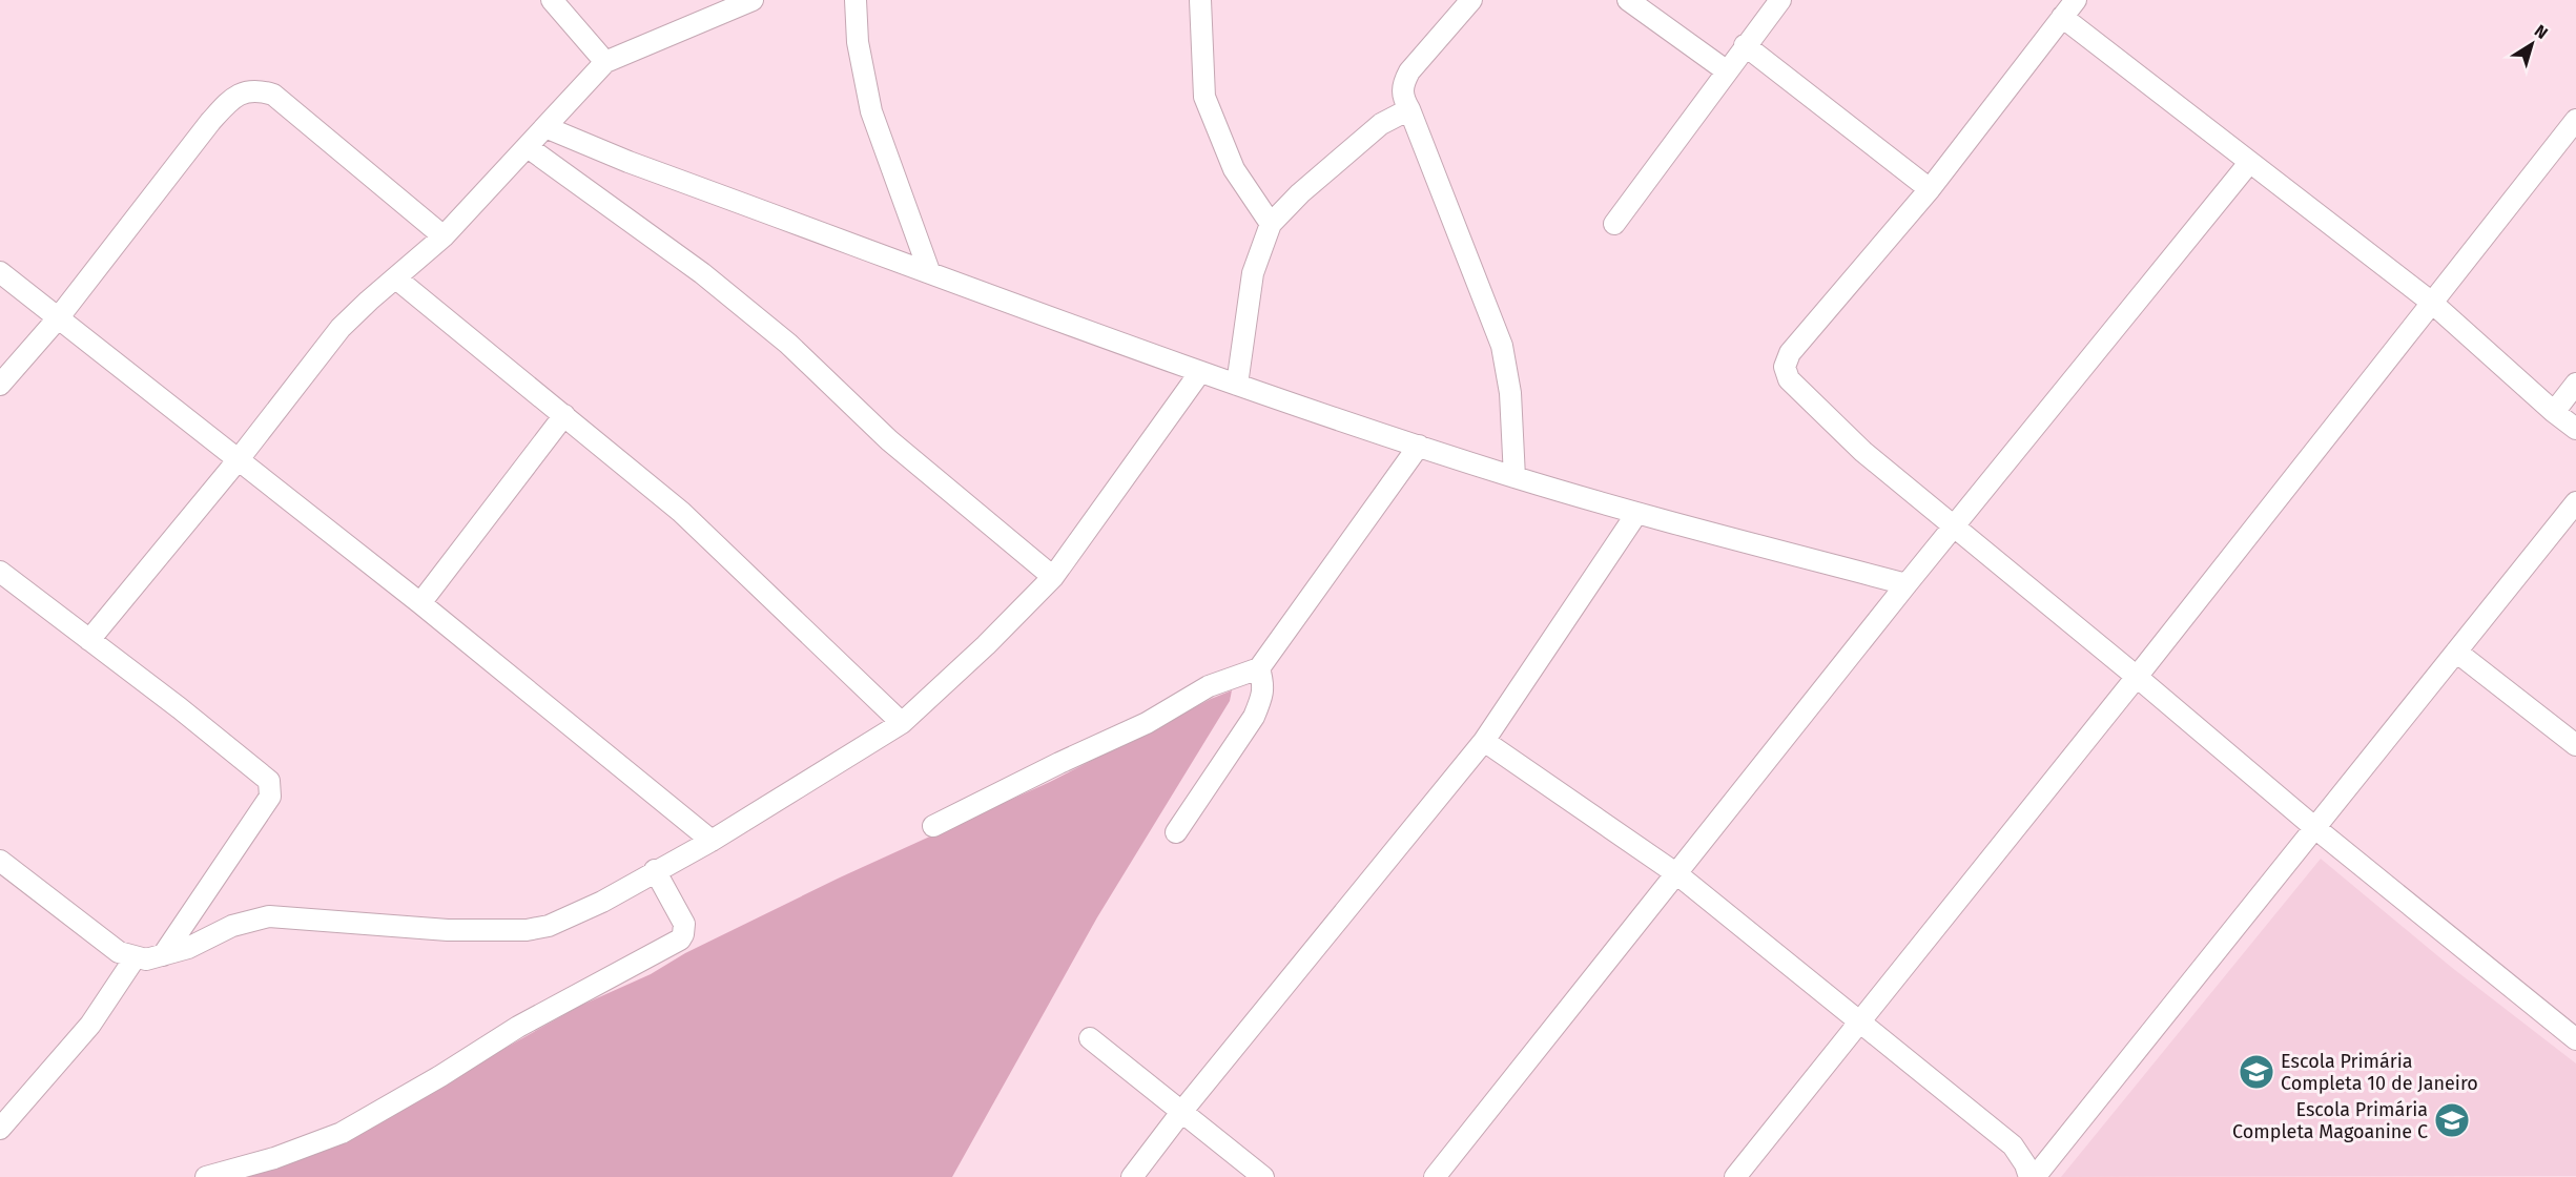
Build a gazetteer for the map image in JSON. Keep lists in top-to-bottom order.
{
  "places": {
    "school or university": ["Escola Primária Completa 10 de Janeiro", "Escola Primária Completa Magoanine C"]
  },
  "north": "top right"
}
